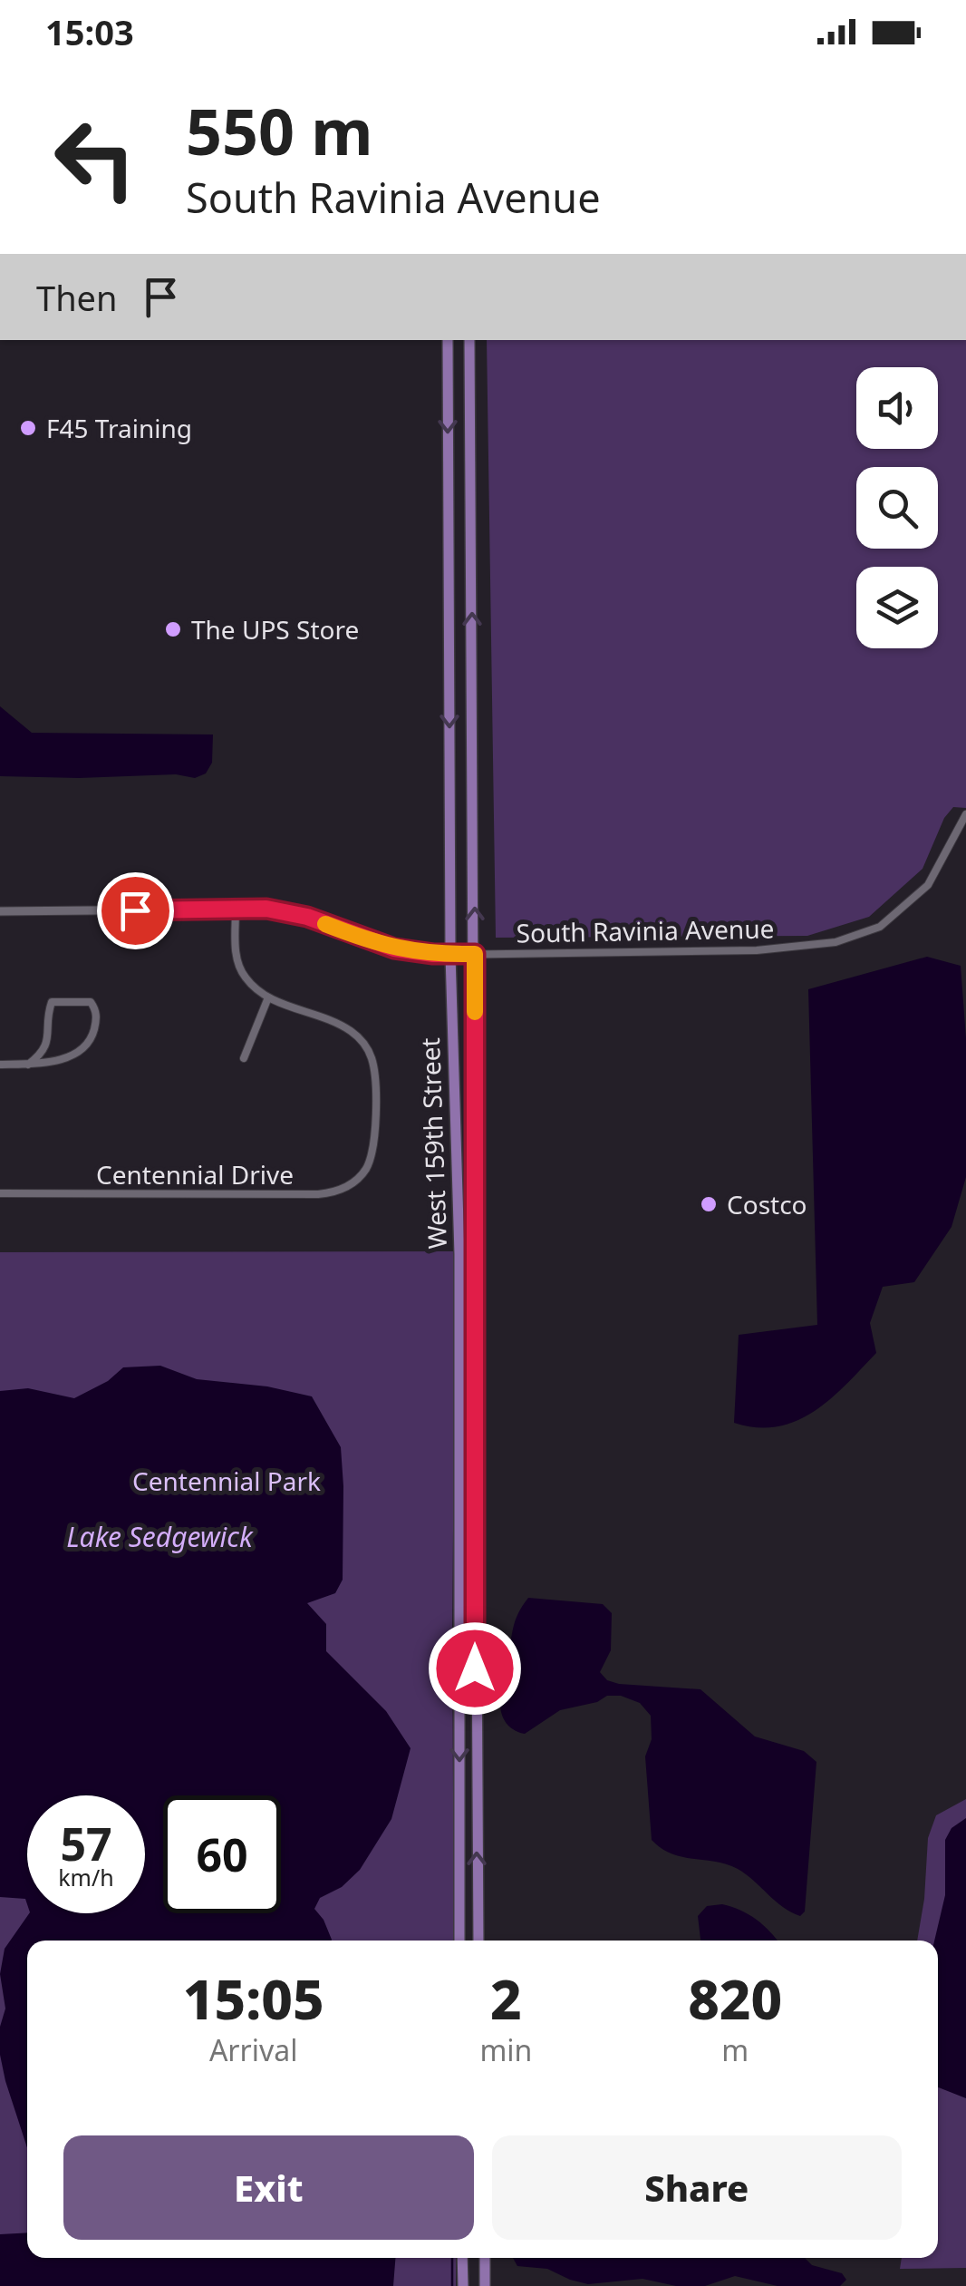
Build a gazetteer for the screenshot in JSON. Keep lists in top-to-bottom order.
{
  "streets": {
    "main road": ["West 159th Street"],
    "street": ["South Ravinia Avenue", "Centennial Drive"]
  },
  "crossings": [
    ["South Ravinia Avenue", "West 159th Street"]
  ],
  "water": ["Lake Sedgewick"],
  "parks": ["Centennial Park"],
  "places": ["F45 Training", "The UPS Store", "Costco"],
  "page": {
    "status": "15:03",
    "turn": ["550 m", "South Ravinia Avenue"],
    "then": "Then",
    "speed": "57 km/h",
    "limit": "60",
    "eta": [
      "15:05",
      "Arrival",
      "2",
      "min",
      "820",
      "m"
    ],
    "buttons": ["Exit", "Share"]
  }
}
